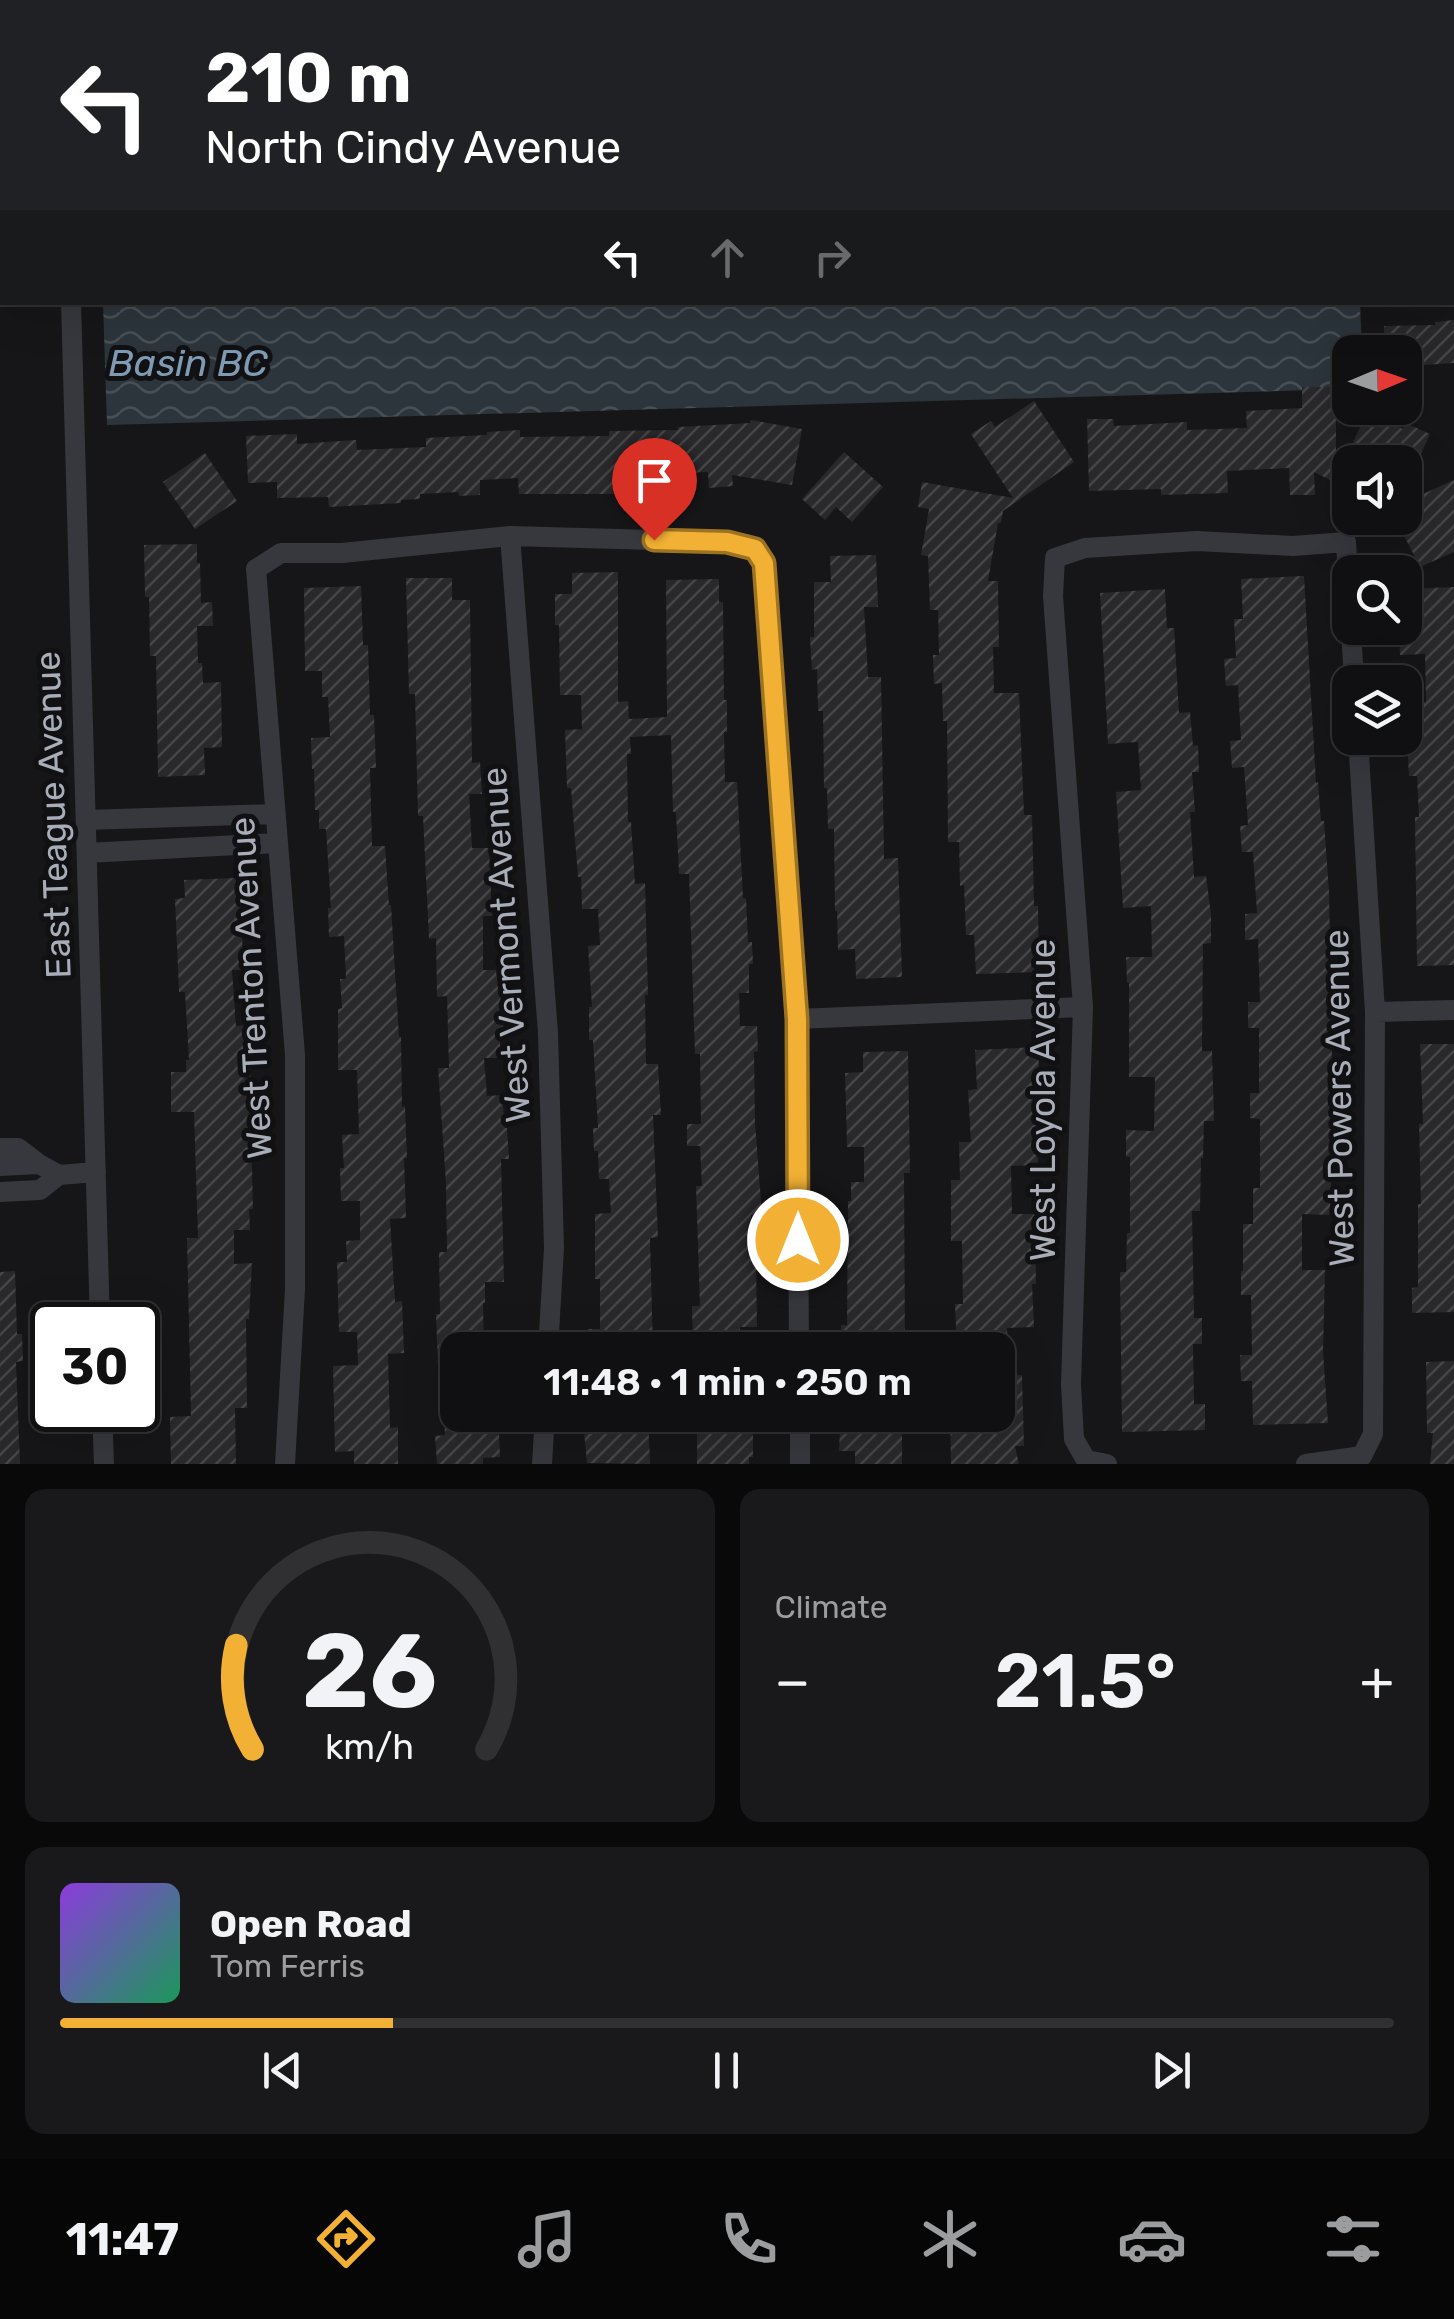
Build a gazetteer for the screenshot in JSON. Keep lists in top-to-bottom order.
{
  "streets": {
    "street": [
      "East Teague Avenue",
      "West Vermont Avenue",
      "West Trenton Avenue",
      "West Powers Avenue",
      "West Loyola Avenue"
    ]
  },
  "crossings": [
    ["West Vermont Avenue", "West Trenton Avenue"]
  ],
  "water": ["Basin BC"],
  "north": "right",
  "page": {
    "turn": ["210 m", "North Cindy Avenue"],
    "limit": "30",
    "trip": "11:48 · 1 min · 250 m",
    "tile": "Climate",
    "heat": ["−", "21.5°", "+"],
    "song": ["Open Road", "Tom Ferris"],
    "tabs": "11:47",
    "gauge": ["26", "km/h"]
  }
}
